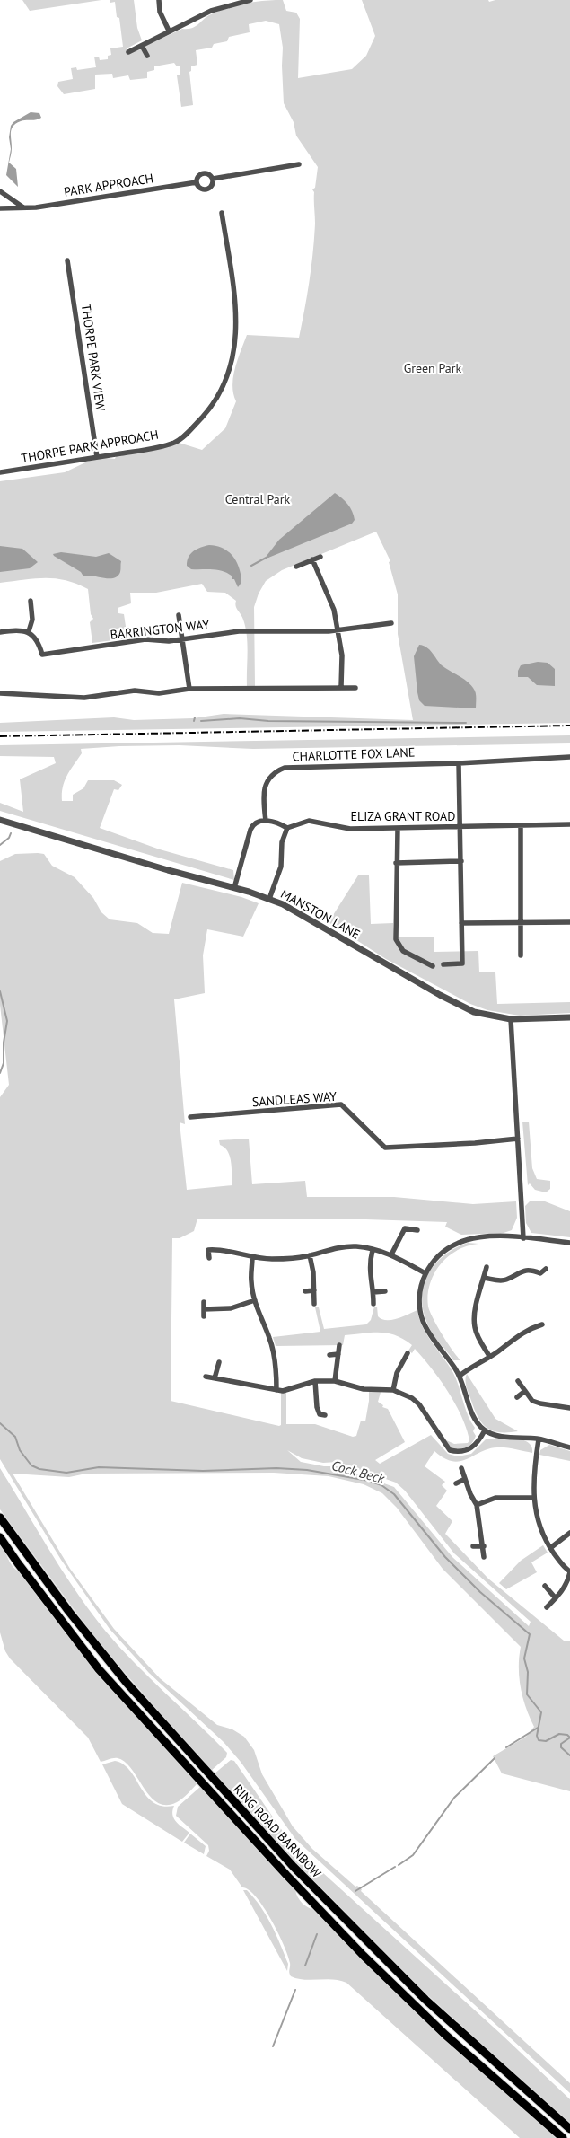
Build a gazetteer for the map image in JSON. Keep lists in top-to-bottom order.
{
  "streets": {
    "highway": ["RING ROAD BARNBOW"],
    "street": [
      "PARK APPROACH",
      "THORPE PARK VIEW",
      "THORPE PARK APPROACH",
      "BARRINGTON WAY",
      "CHARLOTTE FOX LANE",
      "ELIZA GRANT ROAD",
      "MANSTON LANE",
      "SANDLEAS WAY"
    ]
  },
  "crossings": [
    ["THORPE PARK VIEW", "THORPE PARK APPROACH"]
  ],
  "water": ["Cock Beck"],
  "parks": ["Green Park", "Central Park"]
}
